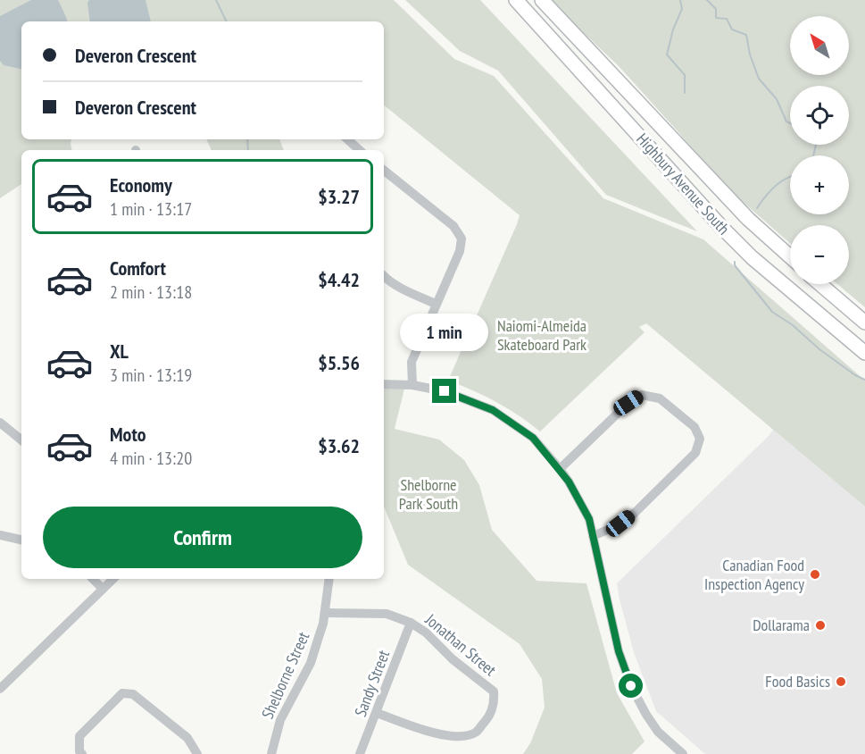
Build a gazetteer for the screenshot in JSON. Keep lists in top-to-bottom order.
{
  "streets": {
    "highway": ["Highbury Avenue South"],
    "street": ["Jonathan Street", "Shelborne Street", "Sandy Street"]
  },
  "crossings": [
    ["Jonathan Street", "Shelborne Street"],
    ["Jonathan Street", "Sandy Street"]
  ],
  "parks": ["Naiomi-Almeida Skateboard Park", "Shelborne Park South"],
  "places": ["Canadian Food Inspection Agency", "Dollarama", "Food Basics"],
  "north": "top left",
  "page": {
    "map_buttons": ["+", "−"],
    "banner": ["Deveron Crescent", "Deveron Crescent"],
    "list": [
      {
        "name": "Economy",
        "note": "1 min · 13:17",
        "value": "$3.27"
      },
      {
        "name": "Comfort",
        "note": "2 min · 13:18",
        "value": "$4.42"
      },
      {
        "name": "XL",
        "note": "3 min · 13:19",
        "value": "$5.56"
      },
      {
        "name": "Moto",
        "note": "4 min · 13:20",
        "value": "$3.62"
      }
    ],
    "bubble": "1 min",
    "buttons": "Confirm"
  }
}
